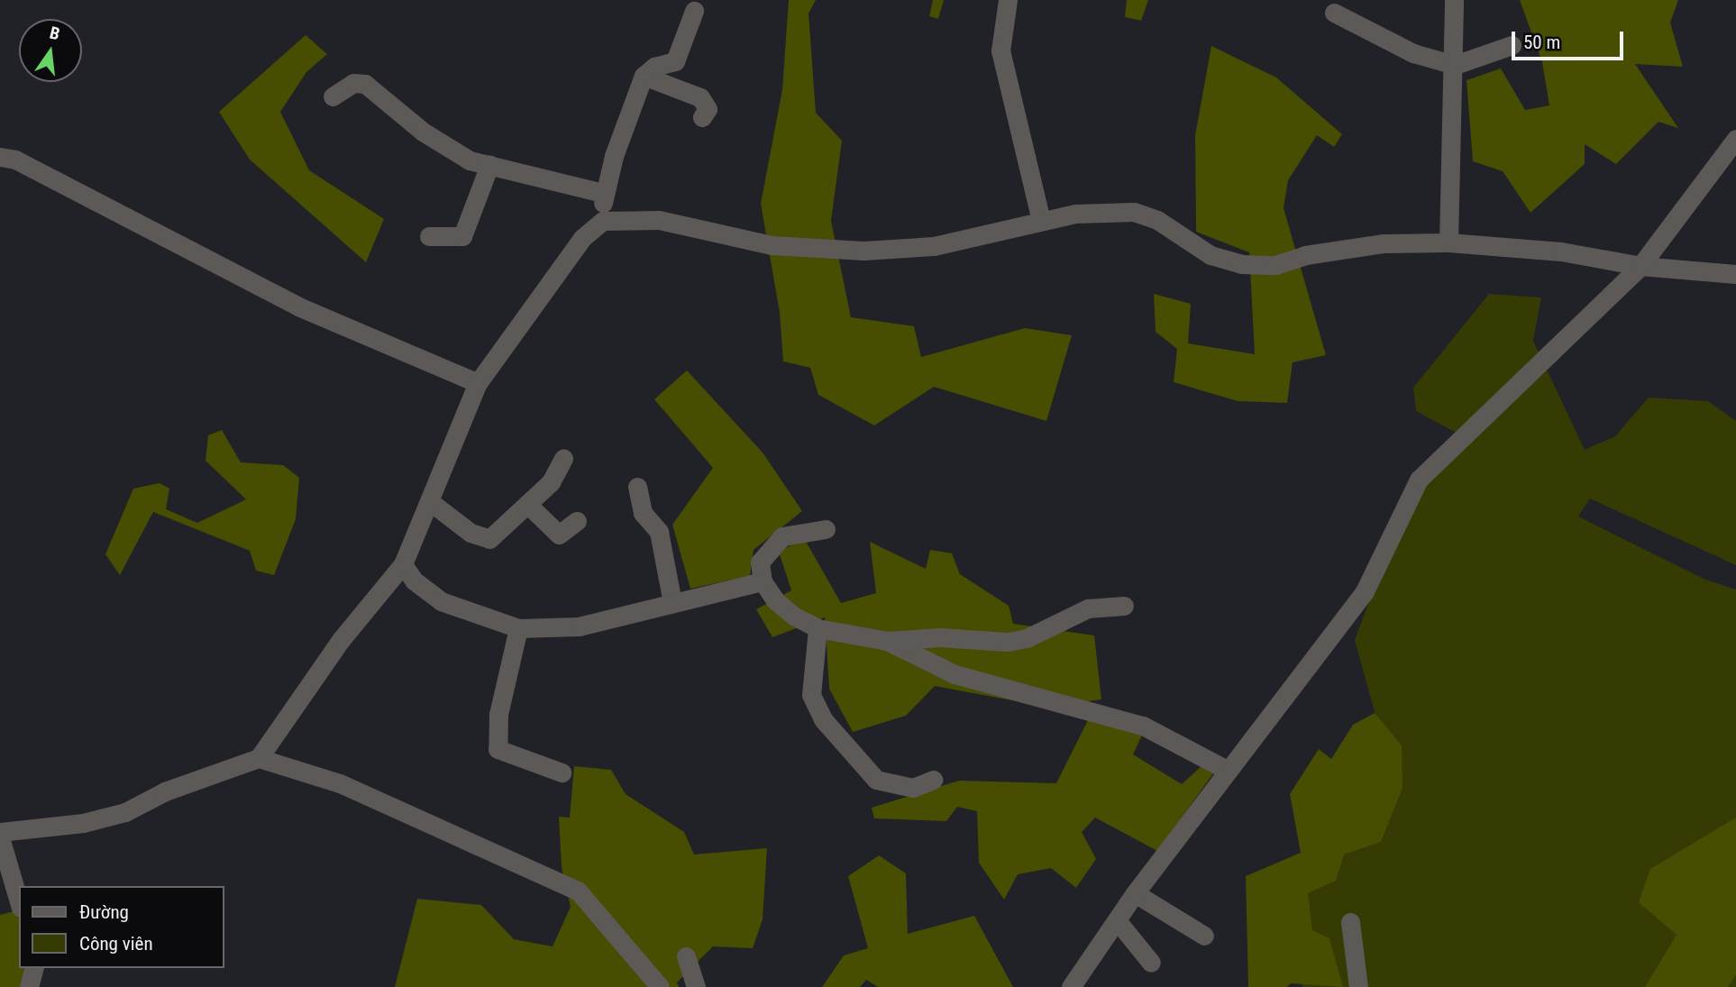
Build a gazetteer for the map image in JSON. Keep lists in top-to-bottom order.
{
  "legend": ["Đường", "Công viên"],
  "scale_bar": "50 m",
  "north": "top"
}
